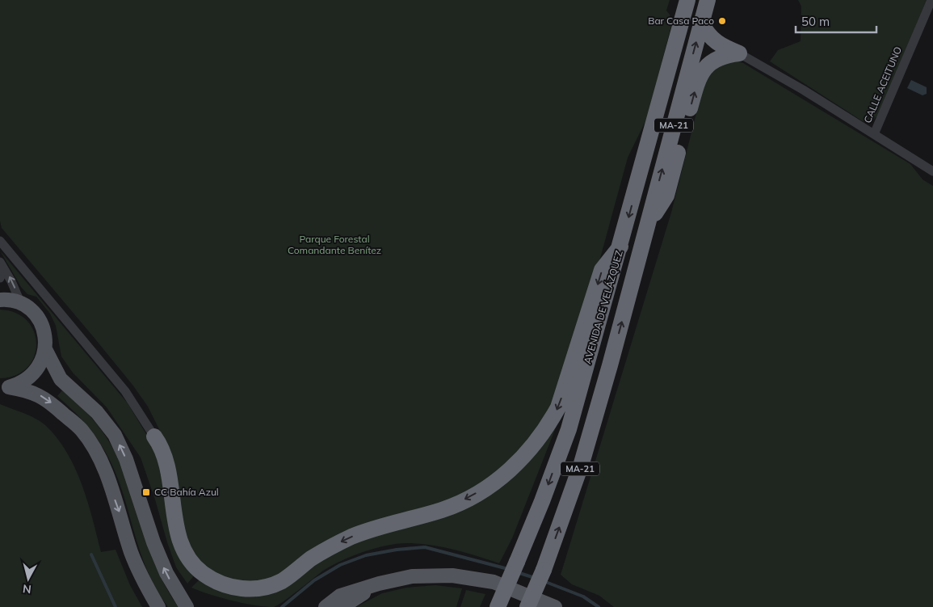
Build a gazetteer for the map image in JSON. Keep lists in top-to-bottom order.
{
  "streets": {
    "highway": ["MA-21", "AVENIDA DE VELÁZQUEZ"],
    "street": ["CALLE ACEITUNO"]
  },
  "parks": ["Parque Forestal Comandante Benítez"],
  "places": {
    "other": ["Bar Casa Paco"],
    "transit": ["CC Bahía Azul"]
  },
  "scale_bar": "50 m",
  "north": "bottom"
}
